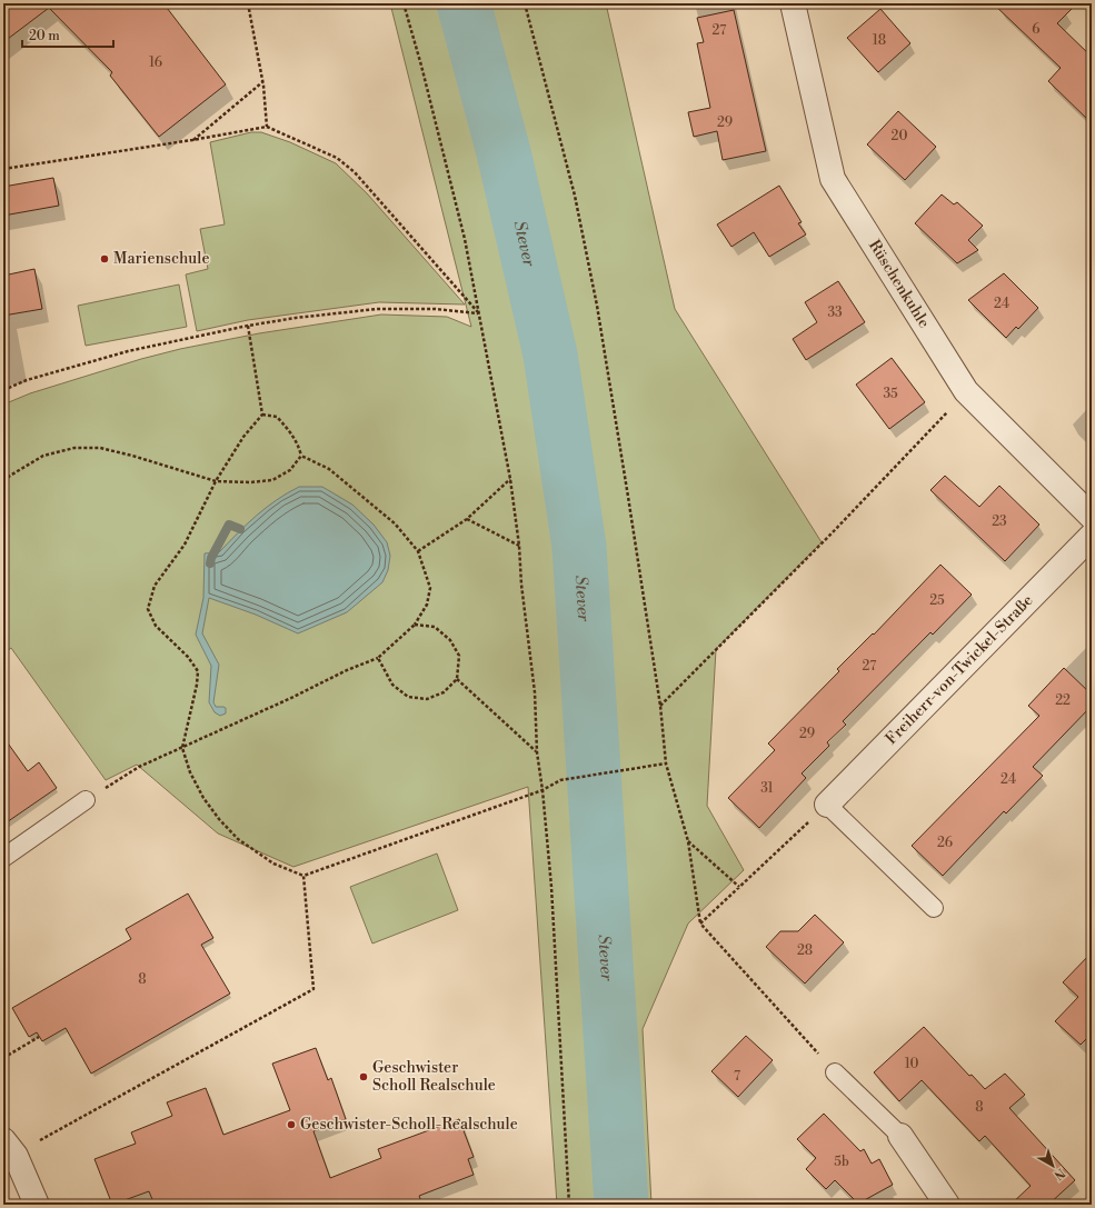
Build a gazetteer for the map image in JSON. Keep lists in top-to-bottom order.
{
  "streets": {
    "street": ["Rüschenkuhle", "Freiherr-von-Twickel-Straße"]
  },
  "water": ["Stever"],
  "places": ["Marienschule", "Geschwister Scholl Realschule", "Geschwister-Scholl-Realschule"],
  "house_numbers": [
    "6",
    "27",
    "18",
    "16",
    "29",
    "20",
    "24",
    "33",
    "35",
    "23",
    "25",
    "27",
    "22",
    "29",
    "24",
    "31",
    "26",
    "28",
    "8",
    "10",
    "7",
    "8",
    "5b"
  ],
  "scale_bar": "20 m",
  "north": "bottom right"
}
